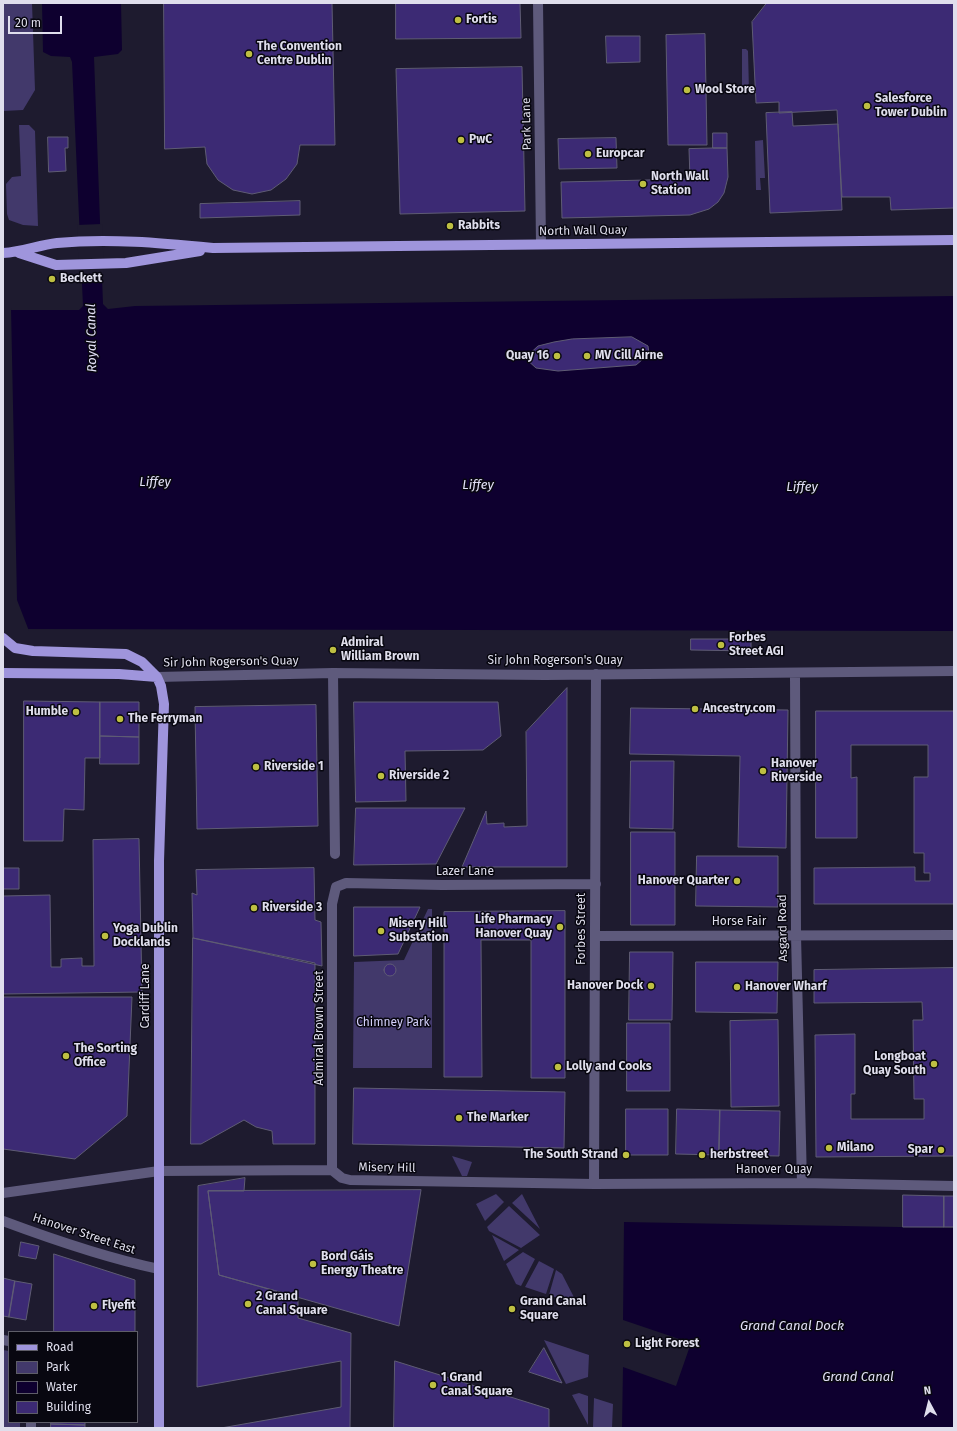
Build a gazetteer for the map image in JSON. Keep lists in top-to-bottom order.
{
  "streets": {
    "main road": ["North Wall Quay", "Sir John Rogerson's Quay", "Cardiff Lane"],
    "street": [
      "Park Lane",
      "Lazer Lane",
      "Horse Fair",
      "Asgard Road",
      "Forbes Street",
      "Admiral Brown Street",
      "Misery Hill",
      "Hanover Quay",
      "Hanover Street East"
    ]
  },
  "crossings": [
    ["Park Lane", "North Wall Quay"],
    ["Sir John Rogerson's Quay", "Asgard Road"],
    ["Sir John Rogerson's Quay", "Forbes Street"],
    ["Sir John Rogerson's Quay", "Cardiff Lane"],
    ["Lazer Lane", "Forbes Street"],
    ["Lazer Lane", "Admiral Brown Street"],
    ["Horse Fair", "Asgard Road"],
    ["Horse Fair", "Forbes Street"],
    ["Asgard Road", "Hanover Quay"],
    ["Forbes Street", "Misery Hill"],
    ["Forbes Street", "Hanover Quay"],
    ["Cardiff Lane", "Hanover Street East"],
    ["Admiral Brown Street", "Misery Hill"],
    ["Misery Hill", "Hanover Quay"]
  ],
  "water": [
    "Royal Canal",
    "Liffey",
    "Grand Canal Dock",
    "Grand Canal"
  ],
  "parks": ["Chimney Park"],
  "places": [
    "Fortis",
    "The Convention Centre Dublin",
    "Wool Store",
    "Salesforce Tower Dublin",
    "PwC",
    "Europcar",
    "North Wall Station",
    "Rabbits",
    "Beckett",
    "Quay 16",
    "MV Cill Airne",
    "Forbes Street AGI",
    "Admiral William Brown",
    "Ancestry.com",
    "Humble",
    "The Ferryman",
    "Riverside 1",
    "Hanover Riverside",
    "Riverside 2",
    "Hanover Quarter",
    "Riverside 3",
    "Life Pharmacy Hanover Quay",
    "Misery Hill Substation",
    "Yoga Dublin Docklands",
    "Hanover Dock",
    "Hanover Wharf",
    "The Sorting Office",
    "Longboat Quay South",
    "Lolly and Cooks",
    "The Marker",
    "Milano",
    "Spar",
    "The South Strand",
    "herbstreet",
    "Bord Gáis Energy Theatre",
    "2 Grand Canal Square",
    "Flyefit",
    "Grand Canal Square",
    "Light Forest",
    "1 Grand Canal Square"
  ],
  "legend": [
    "Road",
    "Park",
    "Water",
    "Building"
  ],
  "scale_bar": "20 m",
  "north": "top"
}
